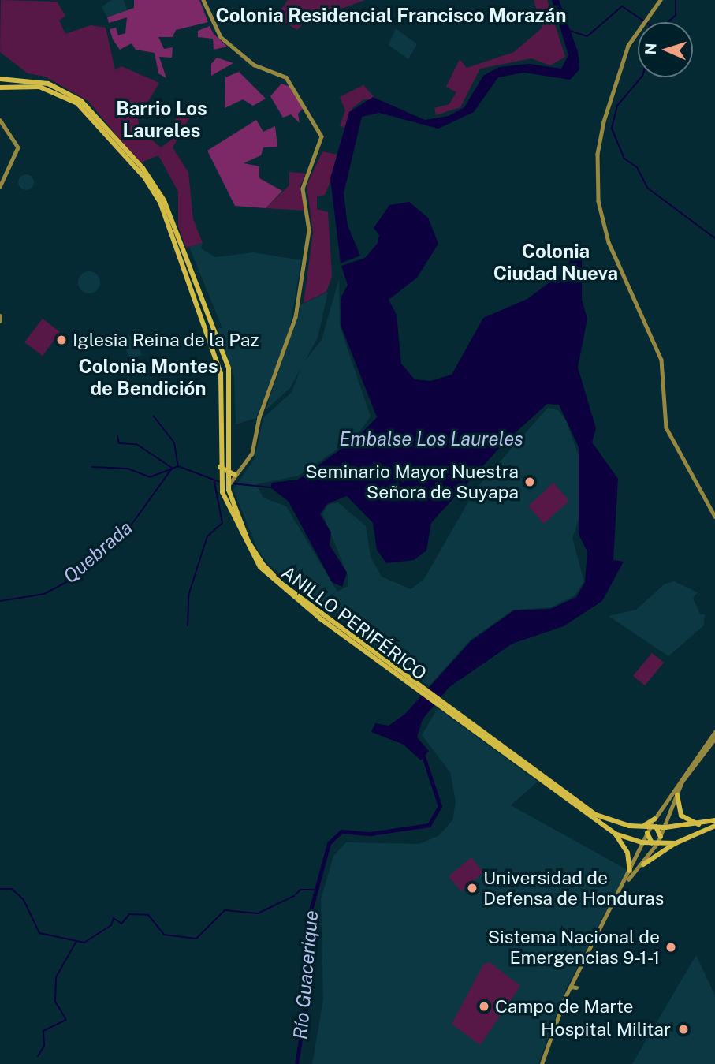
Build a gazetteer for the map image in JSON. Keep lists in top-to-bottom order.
{
  "streets": {
    "highway": ["ANILLO PERIFÉRICO"]
  },
  "districts": [
    "Colonia Residencial Francisco Morazán",
    "Barrio Los Laureles",
    "Colonia Ciudad Nueva",
    "Colonia Montes de Bendición"
  ],
  "water": ["Embalse Los Laureles", "Quebrada", "Río Guacerique"],
  "places": [
    "Iglesia Reina de la Paz",
    "Seminario Mayor Nuestra Señora de Suyapa",
    "Universidad de Defensa de Honduras",
    "Sistema Nacional de Emergencias 9-1-1",
    "Campo de Marte",
    "Hospital Militar"
  ],
  "north": "left"
}
